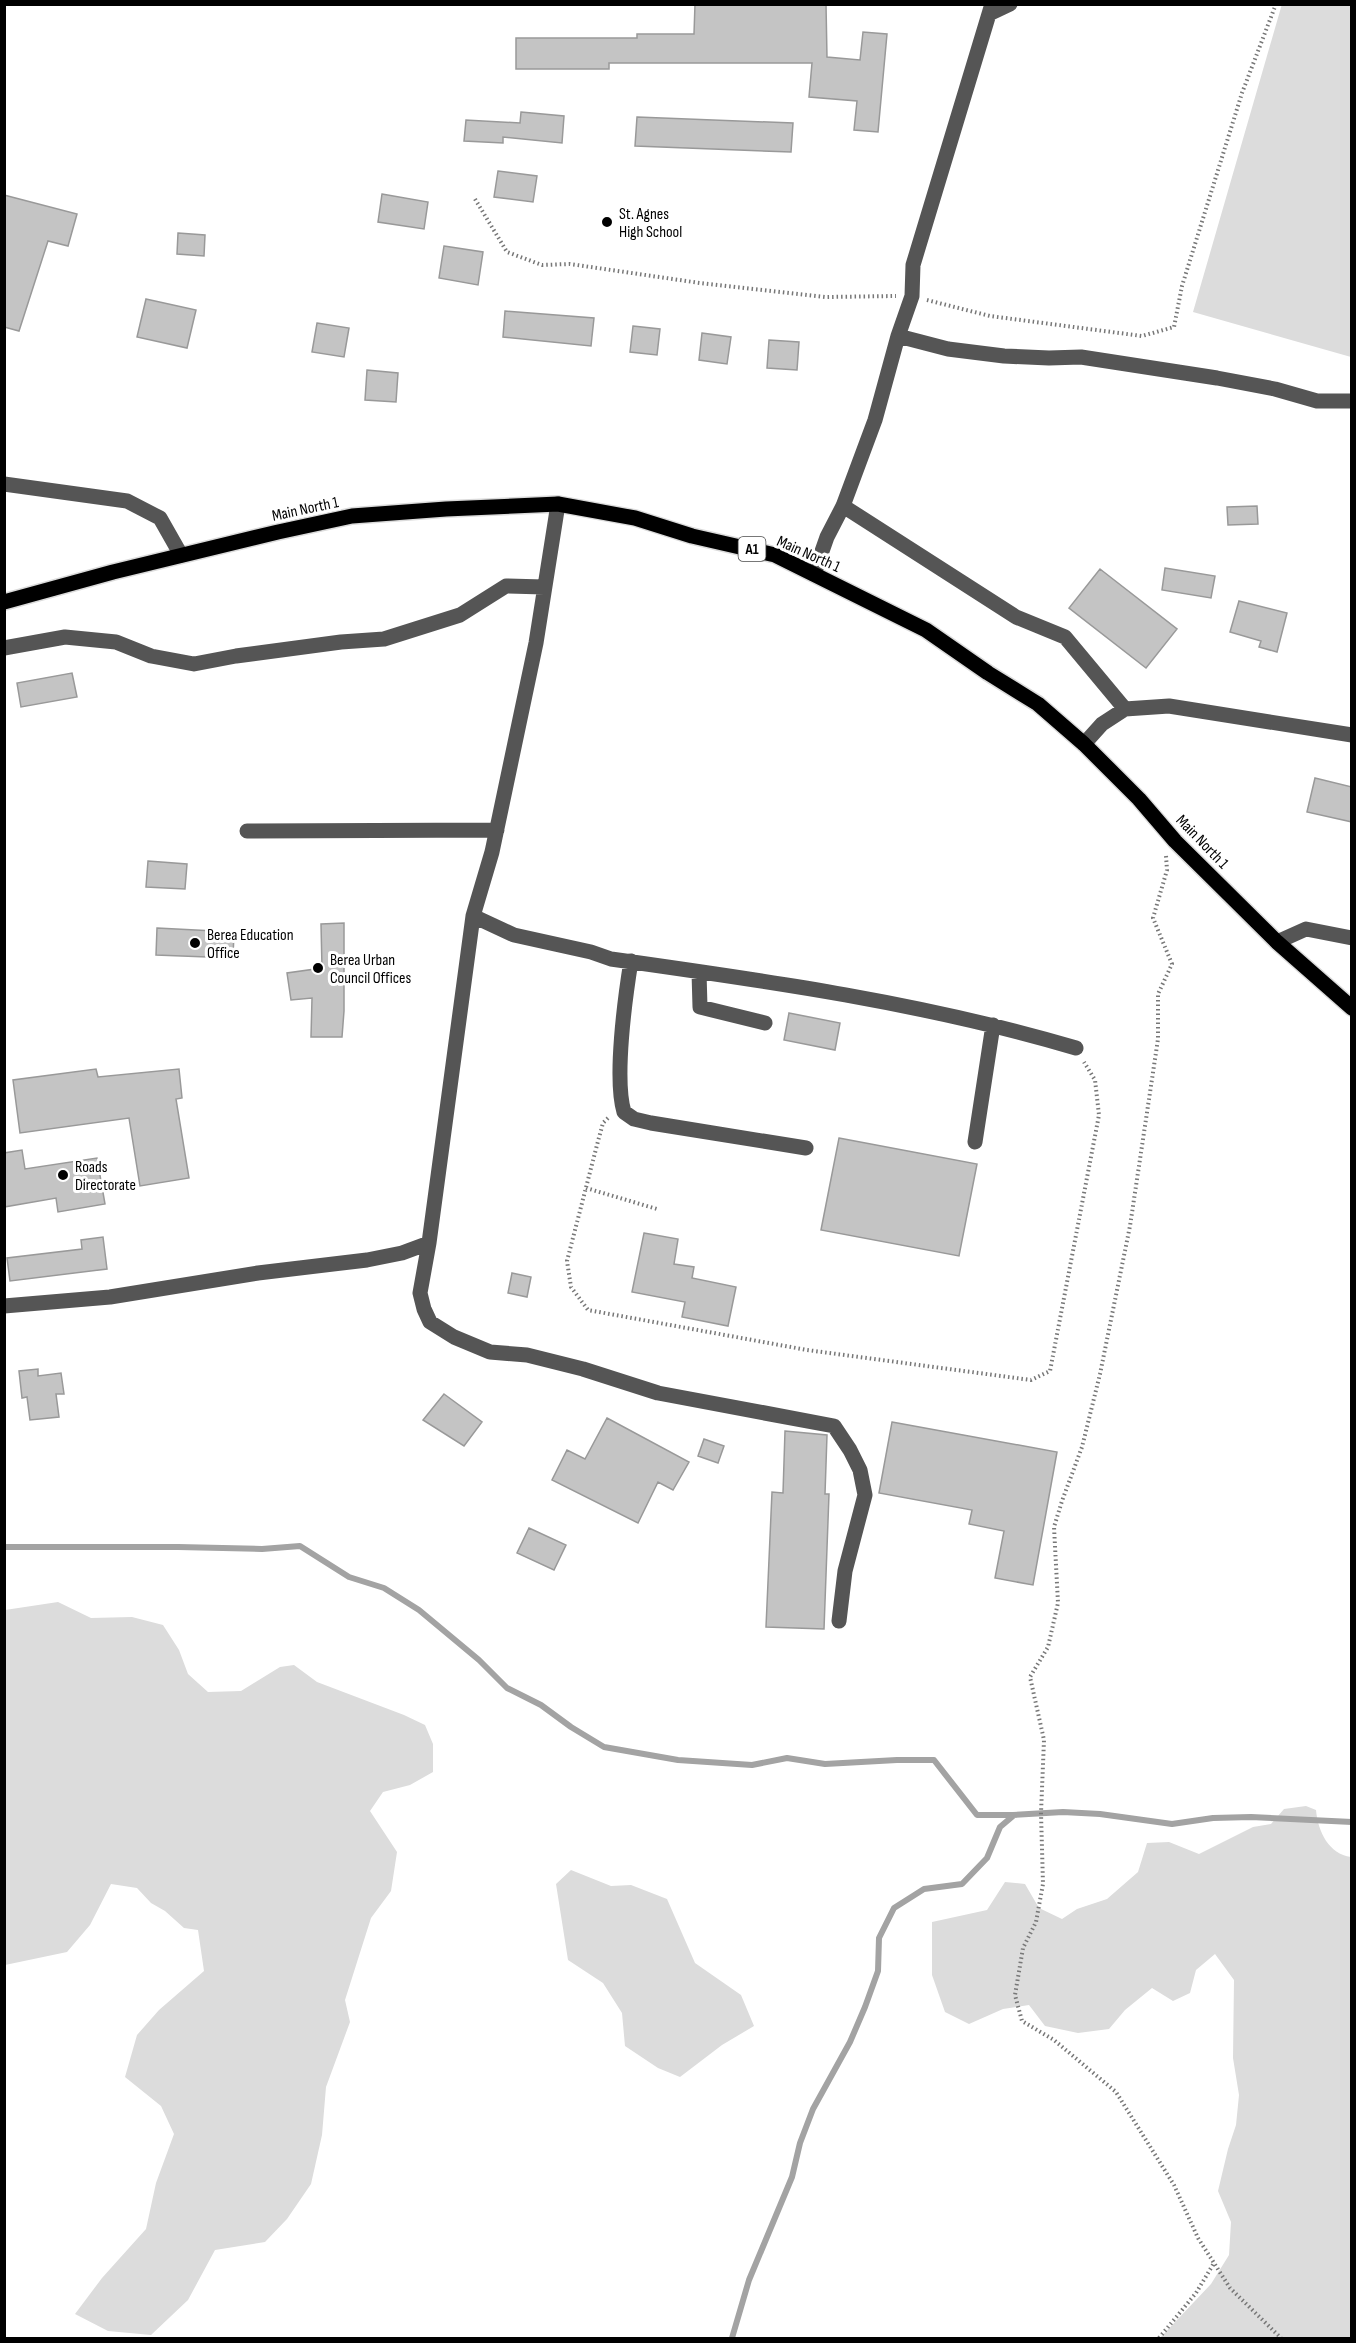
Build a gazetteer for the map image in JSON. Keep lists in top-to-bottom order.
{
  "streets": {
    "main road": ["Main North 1", "A1"]
  },
  "places": [
    "St. Agnes High School",
    "Berea Education Office",
    "Berea Urban Council Offices",
    "Roads Directorate"
  ]
}
